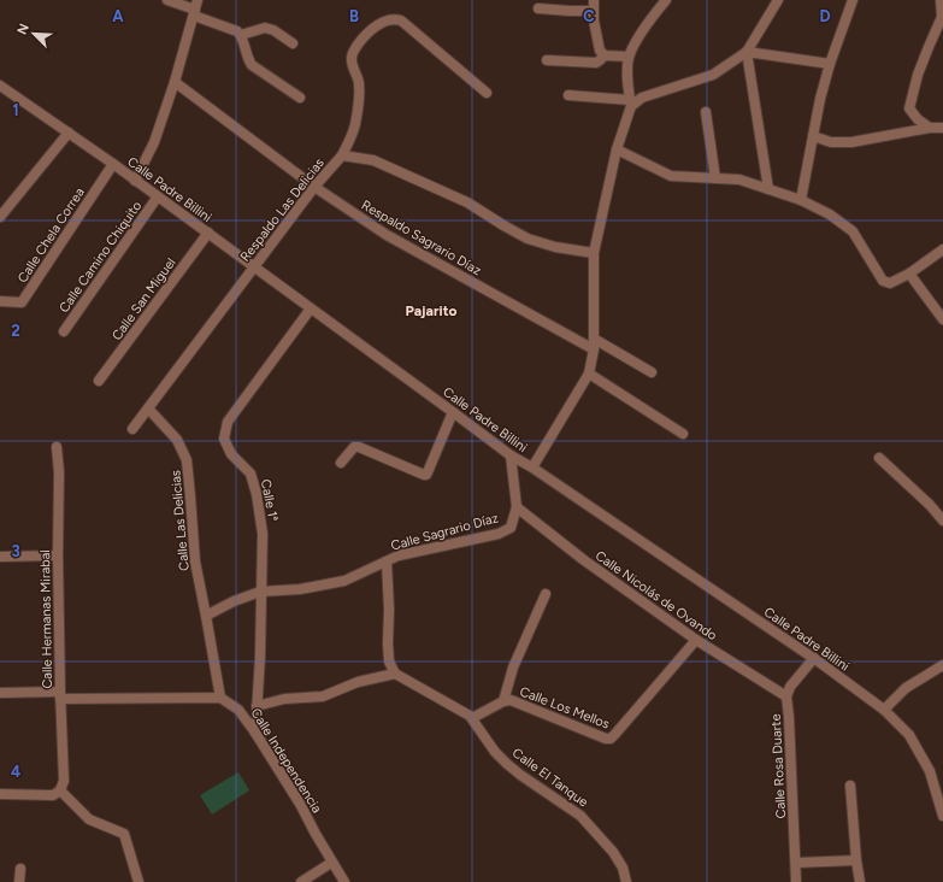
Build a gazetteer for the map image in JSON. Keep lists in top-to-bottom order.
{
  "streets": {
    "street": [
      "Calle Padre Billini",
      "Respaldo Las Delicias",
      "Calle Chela Correa",
      "Respaldo Sagrario Díaz",
      "Calle Camino Chiquito",
      "Calle San Miguel",
      "Calle 1ª",
      "Calle Las Delicias",
      "Calle Sagrario Díaz",
      "Calle Nicolás de Ovando",
      "Calle Hermanas Mirabal",
      "Calle Los Mellos",
      "Calle Independencia",
      "Calle Rosa Duarte",
      "Calle El Tanque"
    ]
  },
  "crossings": [
    ["Calle Padre Billini", "Respaldo Las Delicias"],
    ["Calle Padre Billini", "Calle Chela Correa"],
    ["Calle Padre Billini", "Calle Camino Chiquito"],
    ["Calle Padre Billini", "Calle San Miguel"],
    ["Calle Padre Billini", "Calle 1ª"],
    ["Calle Padre Billini", "Calle Sagrario Díaz"],
    ["Calle Padre Billini", "Calle Rosa Duarte"],
    ["Respaldo Las Delicias", "Respaldo Sagrario Díaz"],
    ["Respaldo Las Delicias", "Calle Las Delicias"],
    ["Calle 1ª", "Calle Sagrario Díaz"],
    ["Calle 1ª", "Calle Independencia"],
    ["Calle Las Delicias", "Calle Sagrario Díaz"],
    ["Calle Las Delicias", "Calle Independencia"],
    ["Calle Sagrario Díaz", "Calle Nicolás de Ovando"],
    ["Calle Nicolás de Ovando", "Calle Los Mellos"],
    ["Calle Nicolás de Ovando", "Calle Rosa Duarte"],
    ["Calle Los Mellos", "Calle El Tanque"]
  ],
  "districts": ["Pajarito"],
  "north": "top left",
  "grid": {
    "columns": [
      "A",
      "B",
      "C",
      "D"
    ],
    "rows": [
      "1",
      "2",
      "3",
      "4"
    ]
  }
}
